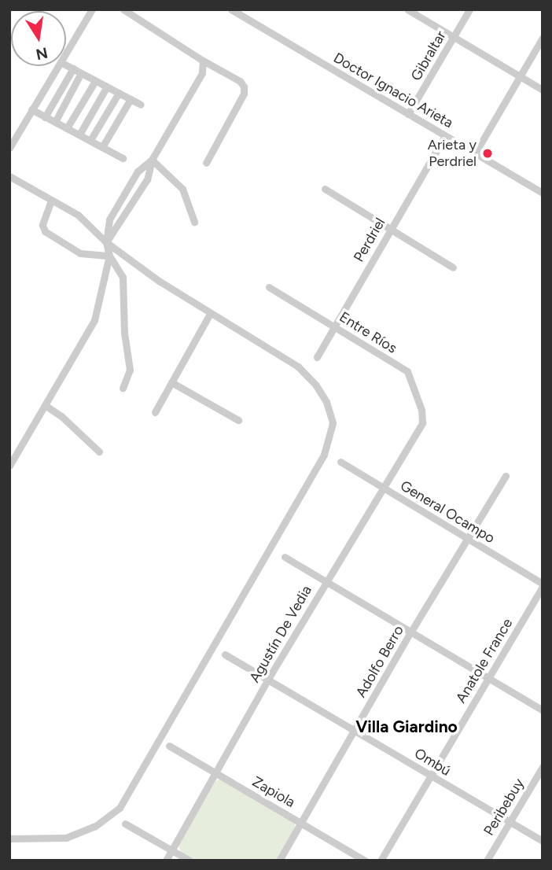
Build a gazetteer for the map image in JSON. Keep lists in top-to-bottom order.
{
  "streets": {
    "street": [
      "Gibraltar",
      "Doctor Ignacio Arieta",
      "Perdriel",
      "Entre Ríos",
      "General Ocampo",
      "Agustín De Vedia",
      "Anatole France",
      "Adolfo Berro",
      "Ombú",
      "Zapiola",
      "Peribebuy"
    ]
  },
  "crossings": [
    ["Gibraltar", "Doctor Ignacio Arieta"],
    ["Doctor Ignacio Arieta", "Perdriel"],
    ["Perdriel", "Entre Ríos"],
    ["Entre Ríos", "Agustín De Vedia"],
    ["General Ocampo", "Agustín De Vedia"],
    ["General Ocampo", "Anatole France"],
    ["General Ocampo", "Adolfo Berro"],
    ["Agustín De Vedia", "Ombú"],
    ["Agustín De Vedia", "Zapiola"],
    ["Anatole France", "Ombú"],
    ["Adolfo Berro", "Ombú"],
    ["Adolfo Berro", "Zapiola"],
    ["Ombú", "Peribebuy"]
  ],
  "districts": ["Villa Giardino"],
  "places": ["Arieta y Perdriel"],
  "north": "bottom"
}
